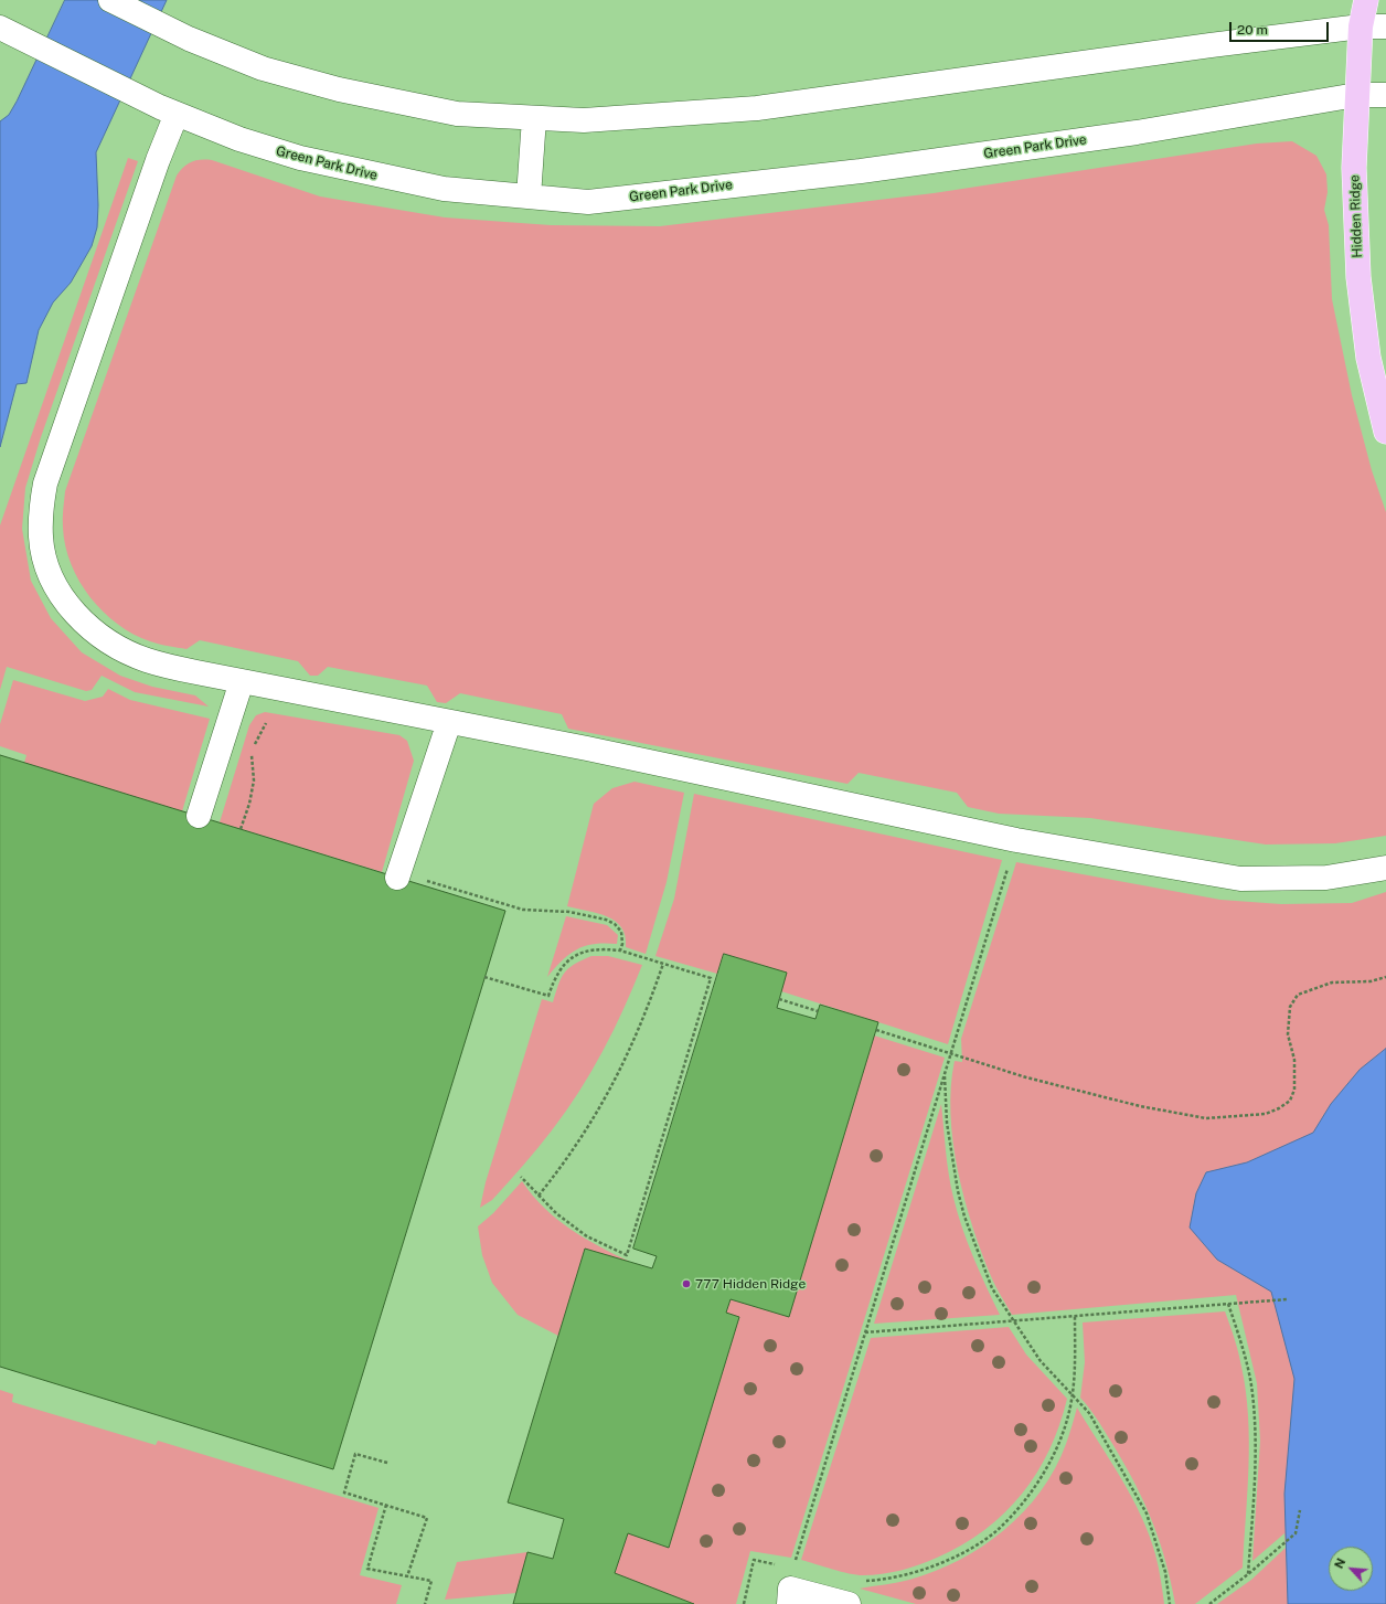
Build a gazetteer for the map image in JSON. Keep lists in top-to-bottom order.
{
  "streets": {
    "main road": ["Hidden Ridge"],
    "street": ["Green Park Drive"]
  },
  "crossings": [
    ["Green Park Drive", "Hidden Ridge"]
  ],
  "places": ["777 Hidden Ridge"],
  "scale_bar": "20 m",
  "north": "top left"
}
